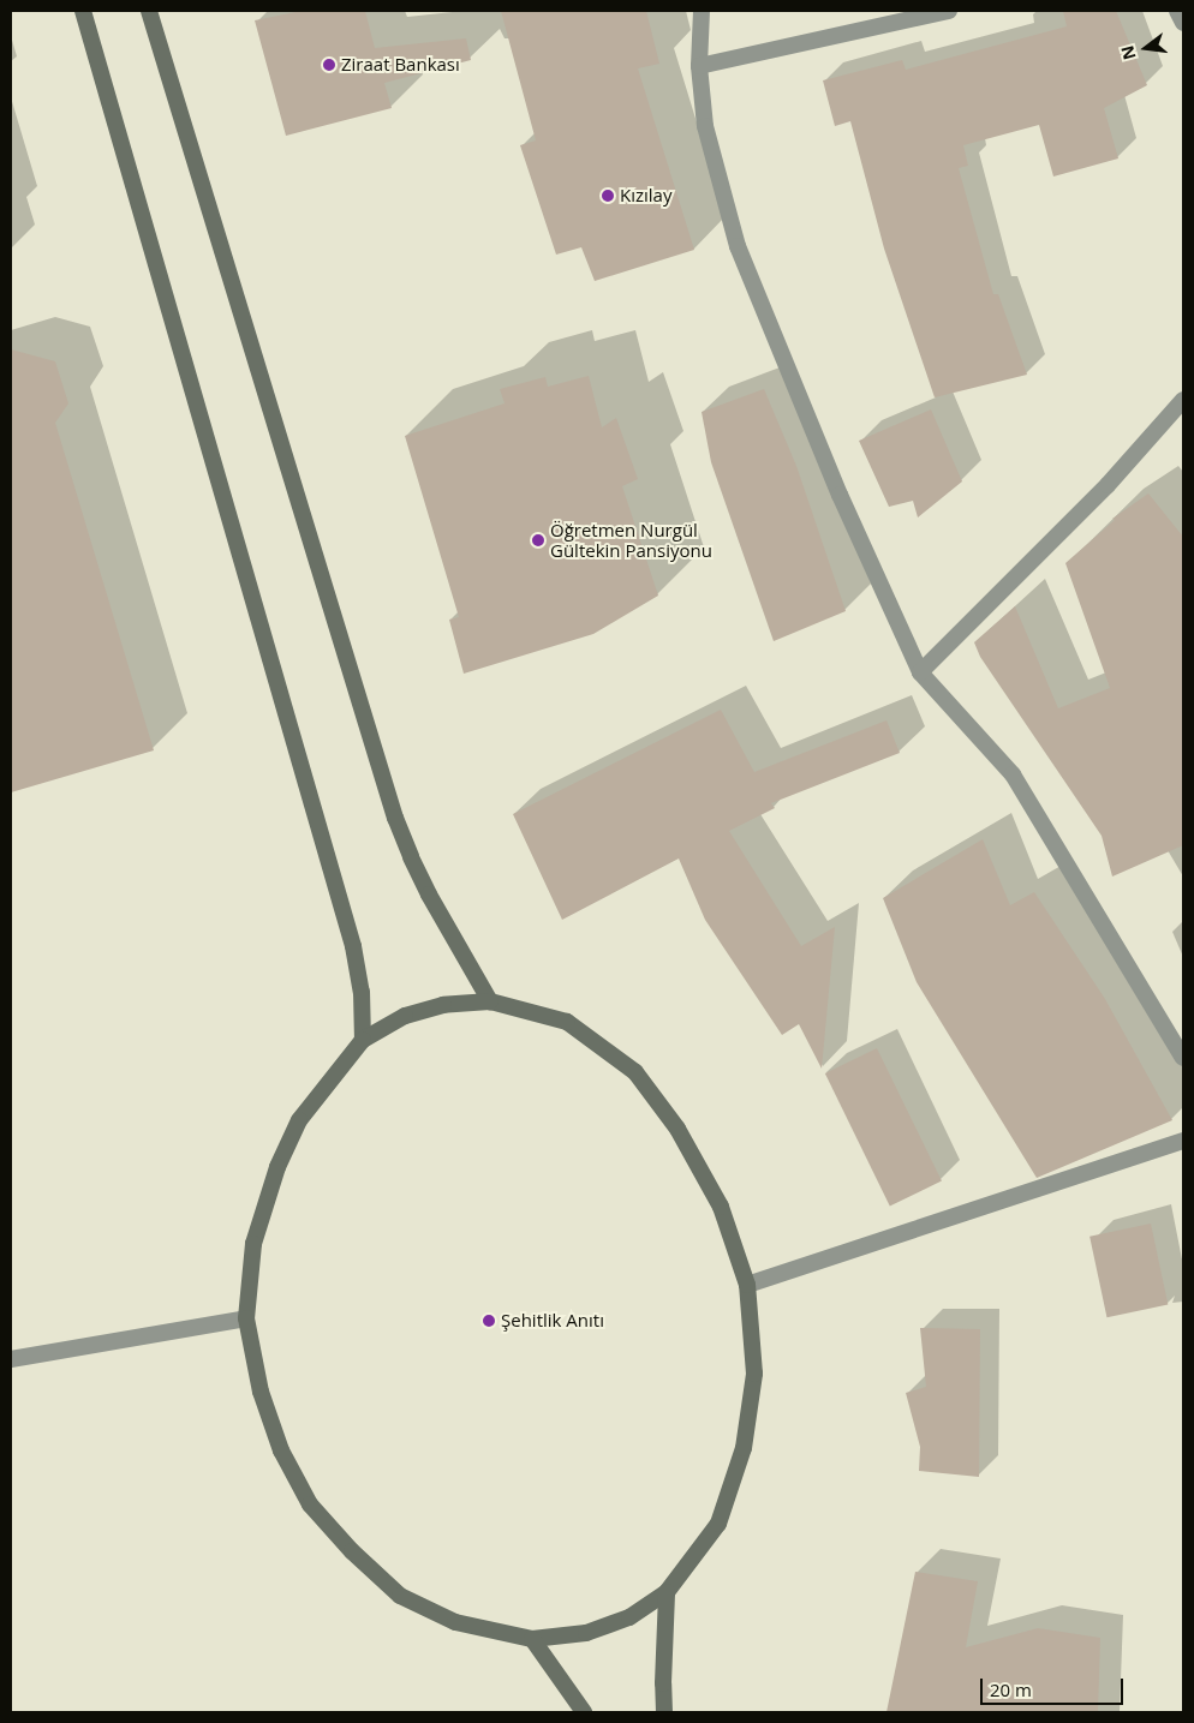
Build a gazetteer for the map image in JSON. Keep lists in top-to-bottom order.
{
  "places": [
    "Ziraat Bankası",
    "Kızılay",
    "Öğretmen Nurgül Gültekin Pansiyonu",
    "Şehitlik Anıtı"
  ],
  "scale_bar": "20 m",
  "north": "left"
}
